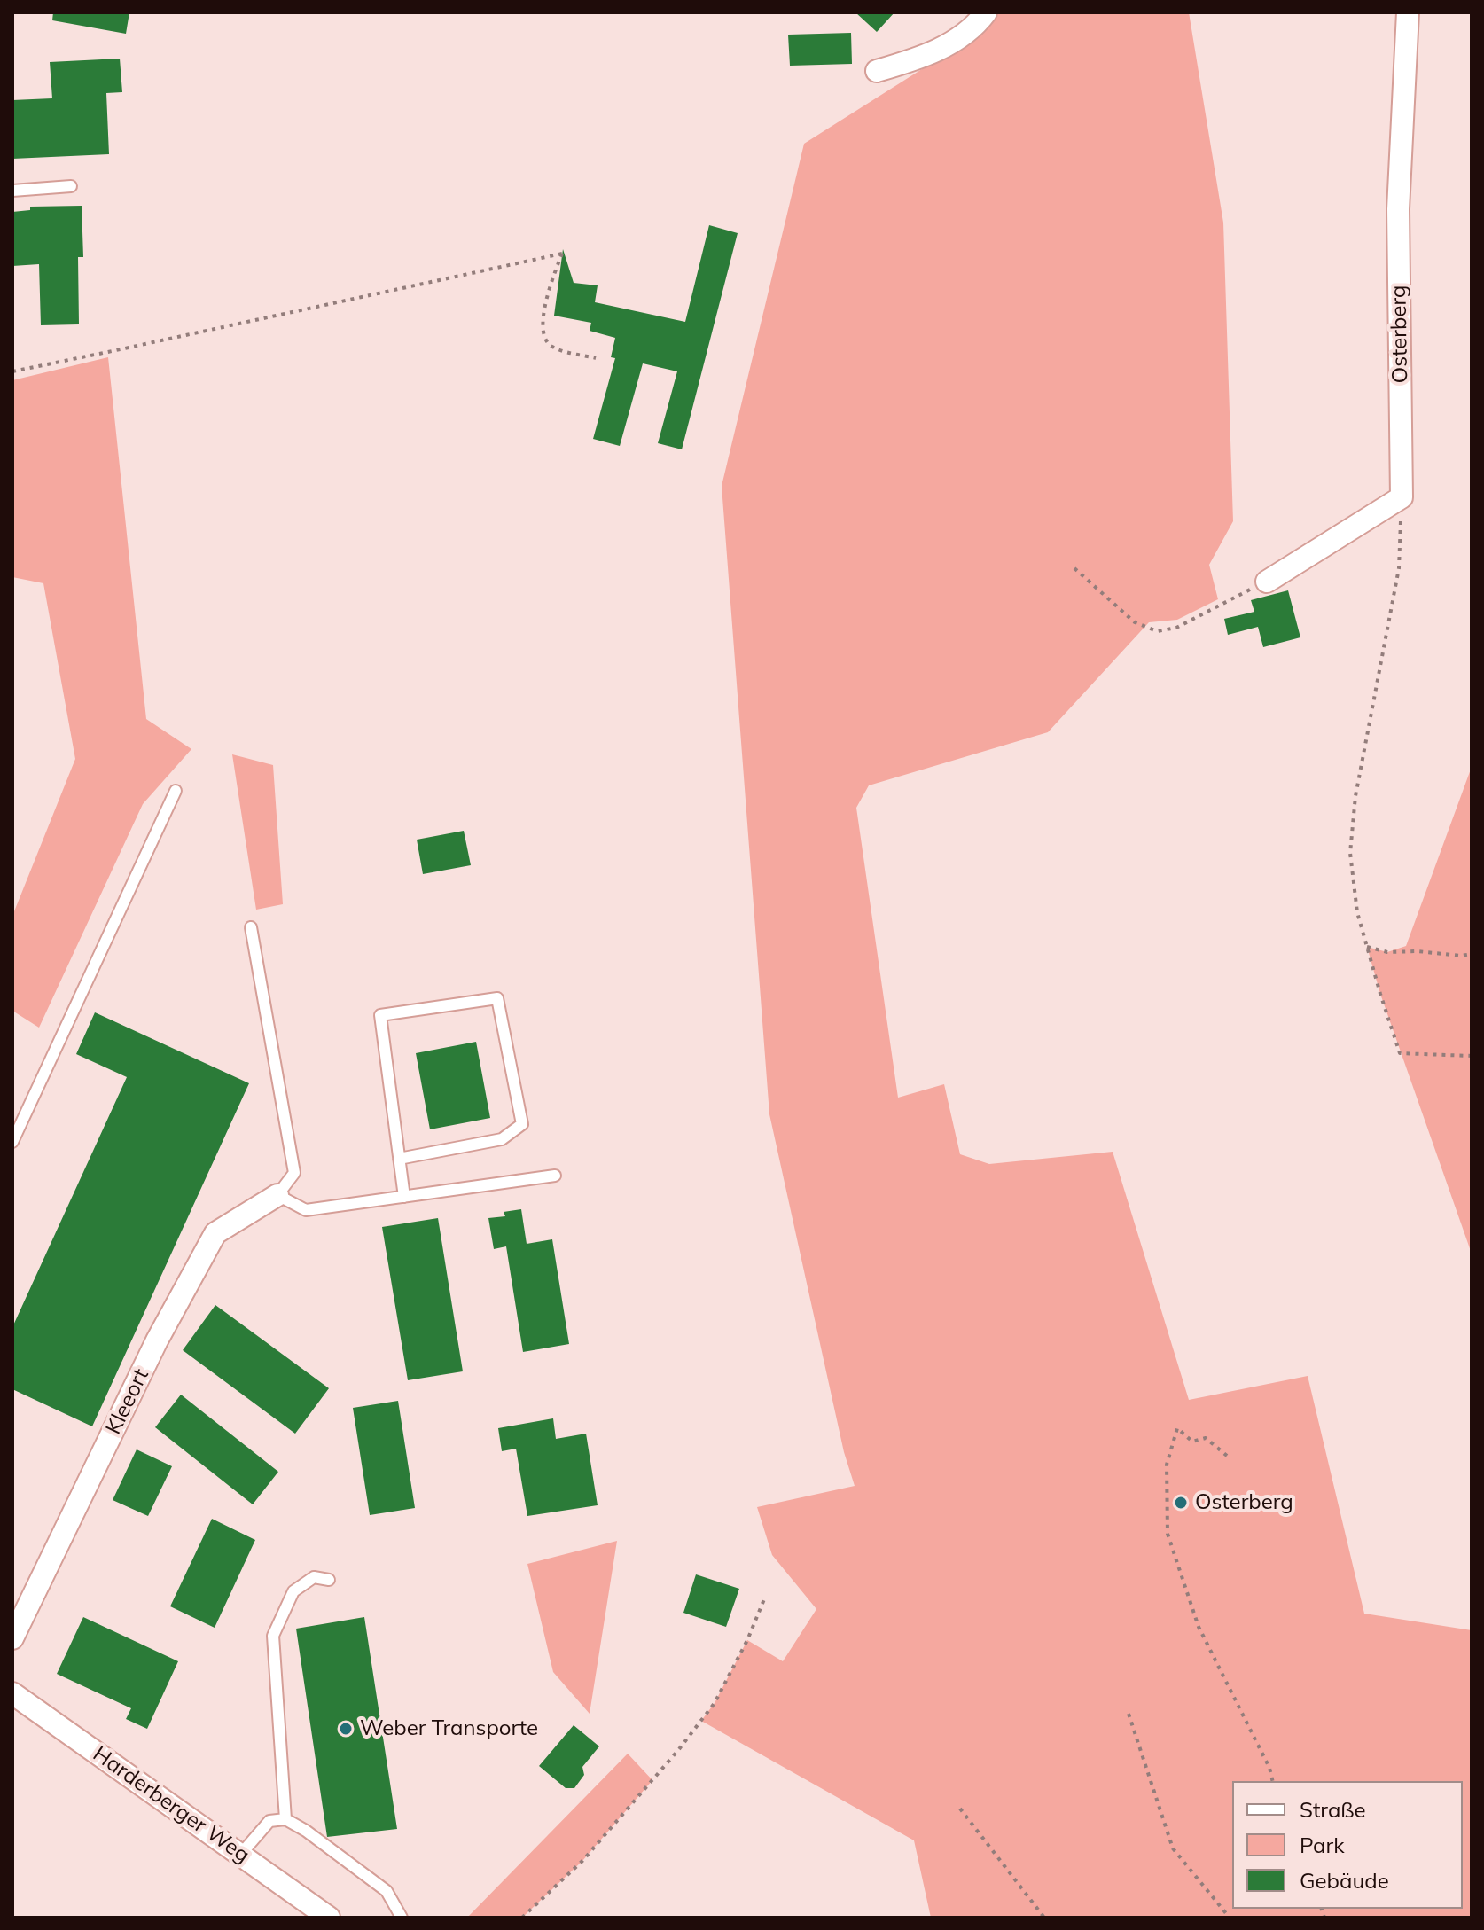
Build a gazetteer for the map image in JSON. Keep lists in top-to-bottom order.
{
  "streets": {
    "street": ["Osterberg", "Kleeort", "Harderberger Weg"]
  },
  "places": ["Osterberg", "Weber Transporte"],
  "legend": ["Straße", "Park", "Gebäude"]
}
